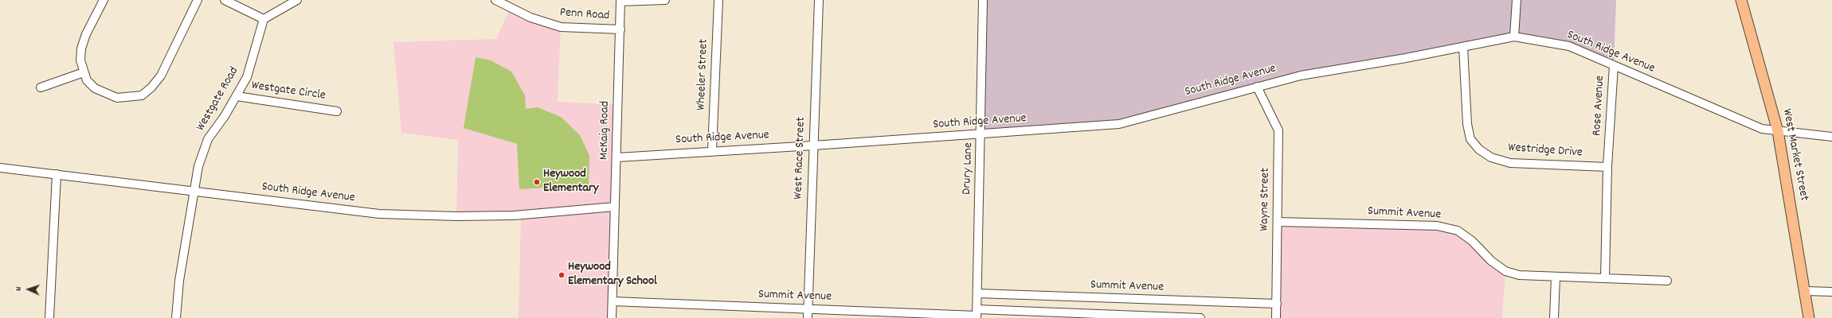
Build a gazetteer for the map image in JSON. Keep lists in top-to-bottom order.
{
  "streets": {
    "main road": ["West Market Street"],
    "street": [
      "Penn Road",
      "South Ridge Avenue",
      "Wheeler Street",
      "Westgate Circle",
      "Westgate Road",
      "Rose Avenue",
      "McKaig Road",
      "Westridge Drive",
      "West Race Street",
      "Drury Lane",
      "Wayne Street",
      "Summit Avenue"
    ]
  },
  "crossings": [
    ["Penn Road", "McKaig Road"],
    ["South Ridge Avenue", "Wheeler Street"],
    ["South Ridge Avenue", "Westgate Road"],
    ["South Ridge Avenue", "Rose Avenue"],
    ["South Ridge Avenue", "McKaig Road"],
    ["South Ridge Avenue", "Westridge Drive"],
    ["South Ridge Avenue", "West Market Street"],
    ["South Ridge Avenue", "West Race Street"],
    ["South Ridge Avenue", "Drury Lane"],
    ["South Ridge Avenue", "Wayne Street"],
    ["Westgate Circle", "Westgate Road"],
    ["Rose Avenue", "Westridge Drive"],
    ["McKaig Road", "Summit Avenue"],
    ["West Race Street", "Summit Avenue"],
    ["Drury Lane", "Summit Avenue"],
    ["Wayne Street", "Summit Avenue"]
  ],
  "places": ["Heywood Elementary", "Heywood Elementary School"],
  "north": "left"
}
